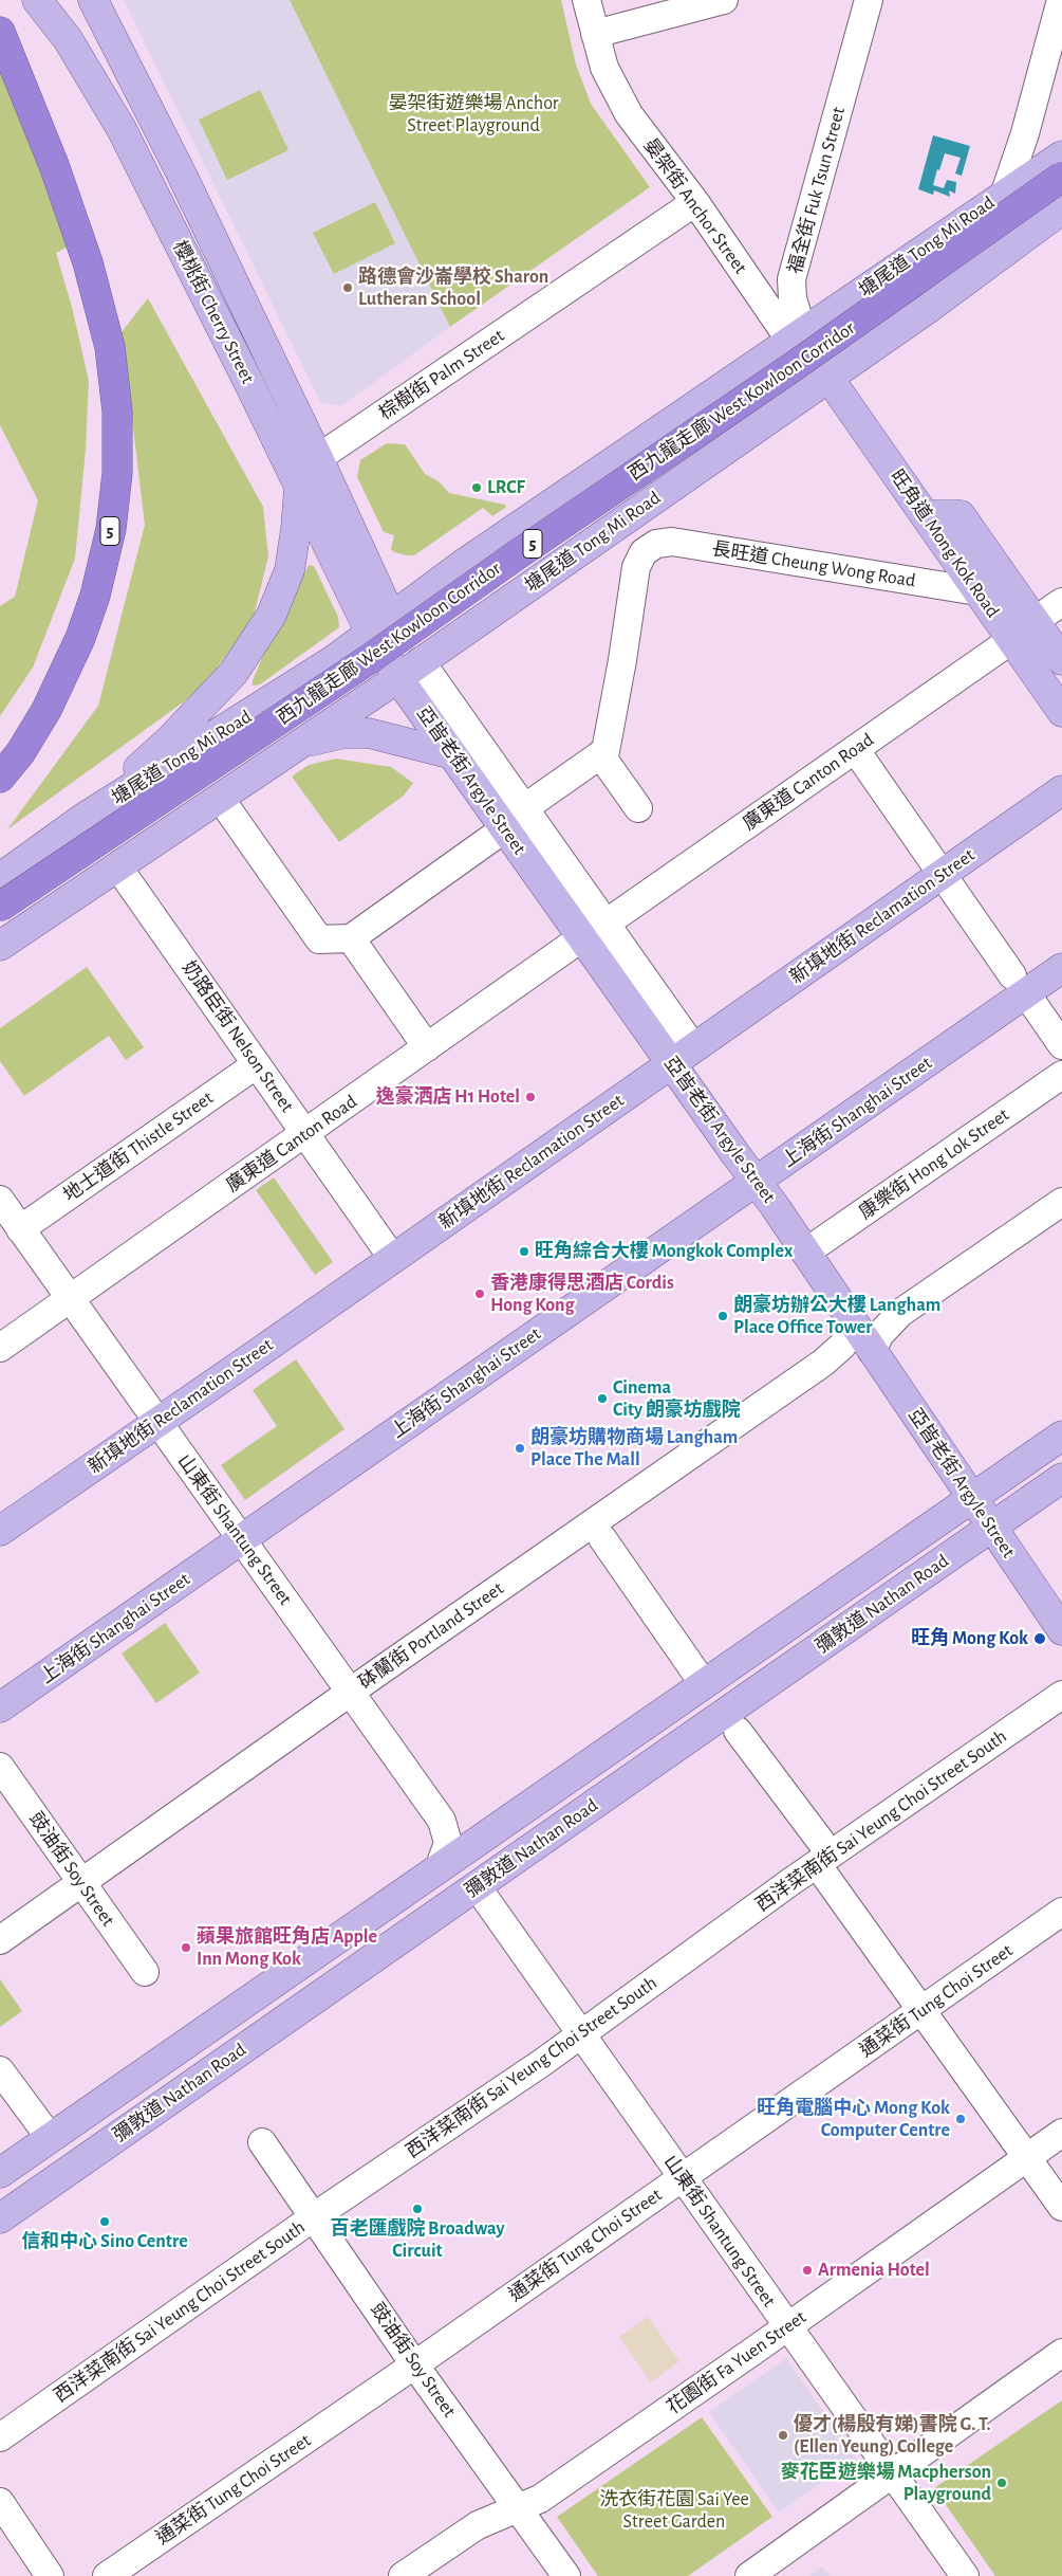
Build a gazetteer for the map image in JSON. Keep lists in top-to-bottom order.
{
  "streets": {
    "highway": ["西九龍走廊 West Kowloon Corridor", "5"],
    "main road": [
      "塘尾道 Tong Mi Road",
      "櫻桃街 Cherry Street",
      "旺角道 Mong Kok Road",
      "亞皆老街 Argyle Street",
      "新填地街 Reclamation Street",
      "上海街 Shanghai Street",
      "彌敦道 Nathan Road"
    ],
    "street": [
      "福全街 Fuk Tsun Street",
      "晏架街 Anchor Street",
      "棕樹街 Palm Street",
      "長旺道 Cheung Wong Road",
      "廣東道 Canton Road",
      "奶路臣街 Nelson Street",
      "地士道街 Thistle Street",
      "康樂街 Hong Lok Street",
      "山東街 Shantung Street",
      "砵蘭街 Portland Street",
      "西洋菜南街 Sai Yeung Choi Street South",
      "豉油街 Soy Street",
      "通菜街 Tung Choi Street",
      "花園街 Fa Yuen Street"
    ]
  },
  "crossings": [
    ["福全街 Fuk Tsun Street", "晏架街 Anchor Street"],
    ["福全街 Fuk Tsun Street", "塘尾道 Tong Mi Road"],
    ["晏架街 Anchor Street", "塘尾道 Tong Mi Road"],
    ["晏架街 Anchor Street", "棕樹街 Palm Street"],
    ["晏架街 Anchor Street", "旺角道 Mong Kok Road"],
    ["塘尾道 Tong Mi Road", "櫻桃街 Cherry Street"],
    ["塘尾道 Tong Mi Road", "旺角道 Mong Kok Road"],
    ["塘尾道 Tong Mi Road", "亞皆老街 Argyle Street"],
    ["塘尾道 Tong Mi Road", "奶路臣街 Nelson Street"],
    ["櫻桃街 Cherry Street", "棕樹街 Palm Street"],
    ["櫻桃街 Cherry Street", "亞皆老街 Argyle Street"],
    ["旺角道 Mong Kok Road", "長旺道 Cheung Wong Road"],
    ["旺角道 Mong Kok Road", "廣東道 Canton Road"],
    ["亞皆老街 Argyle Street", "廣東道 Canton Road"],
    ["亞皆老街 Argyle Street", "新填地街 Reclamation Street"],
    ["亞皆老街 Argyle Street", "上海街 Shanghai Street"],
    ["亞皆老街 Argyle Street", "康樂街 Hong Lok Street"],
    ["亞皆老街 Argyle Street", "彌敦道 Nathan Road"],
    ["亞皆老街 Argyle Street", "砵蘭街 Portland Street"],
    ["廣東道 Canton Road", "奶路臣街 Nelson Street"],
    ["廣東道 Canton Road", "山東街 Shantung Street"],
    ["新填地街 Reclamation Street", "奶路臣街 Nelson Street"],
    ["新填地街 Reclamation Street", "山東街 Shantung Street"],
    ["奶路臣街 Nelson Street", "地士道街 Thistle Street"],
    ["上海街 Shanghai Street", "山東街 Shantung Street"],
    ["地士道街 Thistle Street", "山東街 Shantung Street"],
    ["山東街 Shantung Street", "彌敦道 Nathan Road"],
    ["山東街 Shantung Street", "砵蘭街 Portland Street"],
    ["山東街 Shantung Street", "西洋菜南街 Sai Yeung Choi Street South"],
    ["山東街 Shantung Street", "通菜街 Tung Choi Street"],
    ["山東街 Shantung Street", "花園街 Fa Yuen Street"],
    ["砵蘭街 Portland Street", "豉油街 Soy Street"],
    ["西洋菜南街 Sai Yeung Choi Street South", "豉油街 Soy Street"],
    ["豉油街 Soy Street", "通菜街 Tung Choi Street"],
    ["豉油街 Soy Street", "花園街 Fa Yuen Street"]
  ],
  "parks": ["晏架街遊樂場 Anchor Street Playground", "洗衣街花園 Sai Yee Street Garden"],
  "places": [
    "路德會沙崙學校 Sharon Lutheran School",
    "LRCF",
    "逸豪洒店 H1 Hotel",
    "旺角綜合大樓 Mongkok Complex",
    "香港康得思酒店 Cordis Hong Kong",
    "朗豪坊辦公大樓 Langham Place Office Tower",
    "Cinema City 朗豪坊戲院",
    "朗豪坊購物商場 Langham Place The Mall",
    "旺角 Mong Kok",
    "蘋果旅館旺角店 Apple Inn Mong Kok",
    "旺角電腦中心 Mong Kok Computer Centre",
    "百老匯戲院 Broadway Circuit",
    "信和中心 Sino Centre",
    "Armenia Hotel",
    "優才(楊殷有娣)書院 G. T. (Ellen Yeung) College",
    "麥花臣遊樂場 Macpherson Playground"
  ]
}
